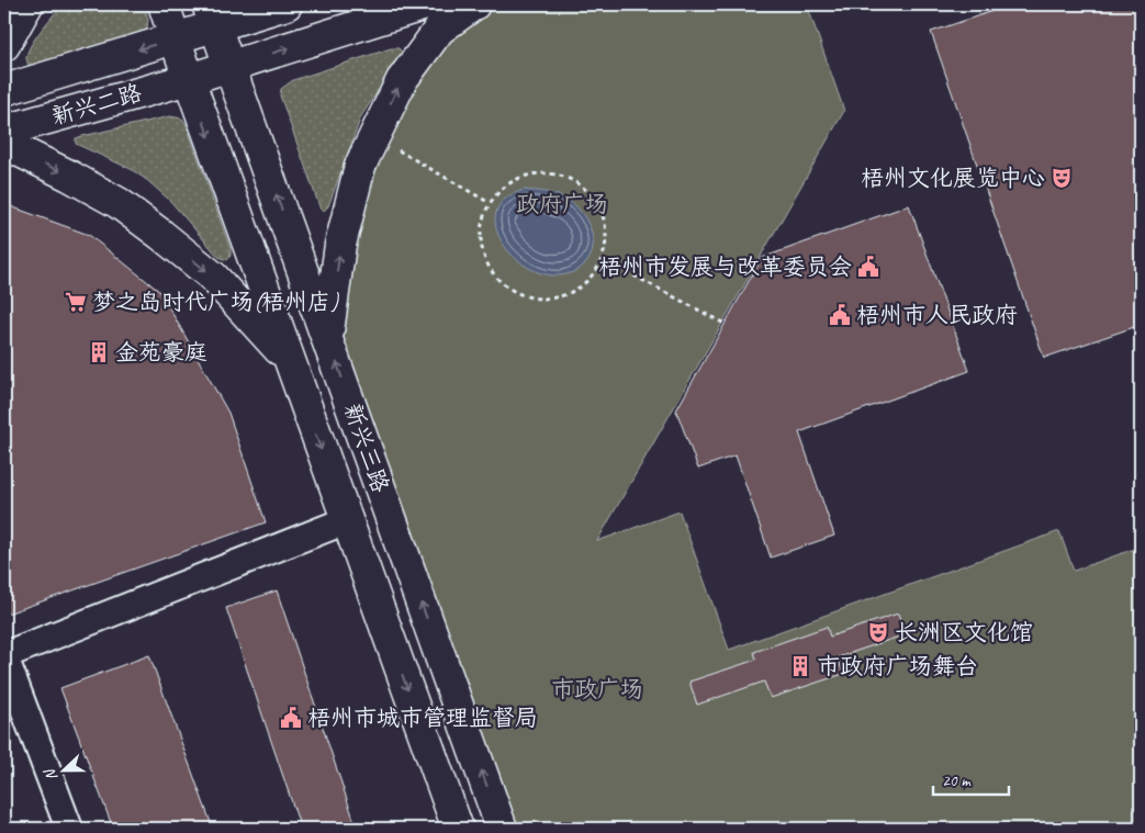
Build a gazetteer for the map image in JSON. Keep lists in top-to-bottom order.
{
  "streets": {
    "main road": ["新兴二路", "新兴三路"]
  },
  "crossings": [
    ["新兴二路", "新兴三路"]
  ],
  "parks": ["政府广场", "市政广场"],
  "places": {
    "theatre": ["梧州文化展览中心", "长洲区文化馆"],
    "public building": ["梧州市发展与改革委员会", "梧州市人民政府", "梧州市城市管理监督局"],
    "supermarket": ["梦之岛时代广场(梧州店)"],
    "building": ["金苑豪庭", "市政府广场舞台"]
  },
  "scale_bar": "20 m",
  "north": "left"
}
